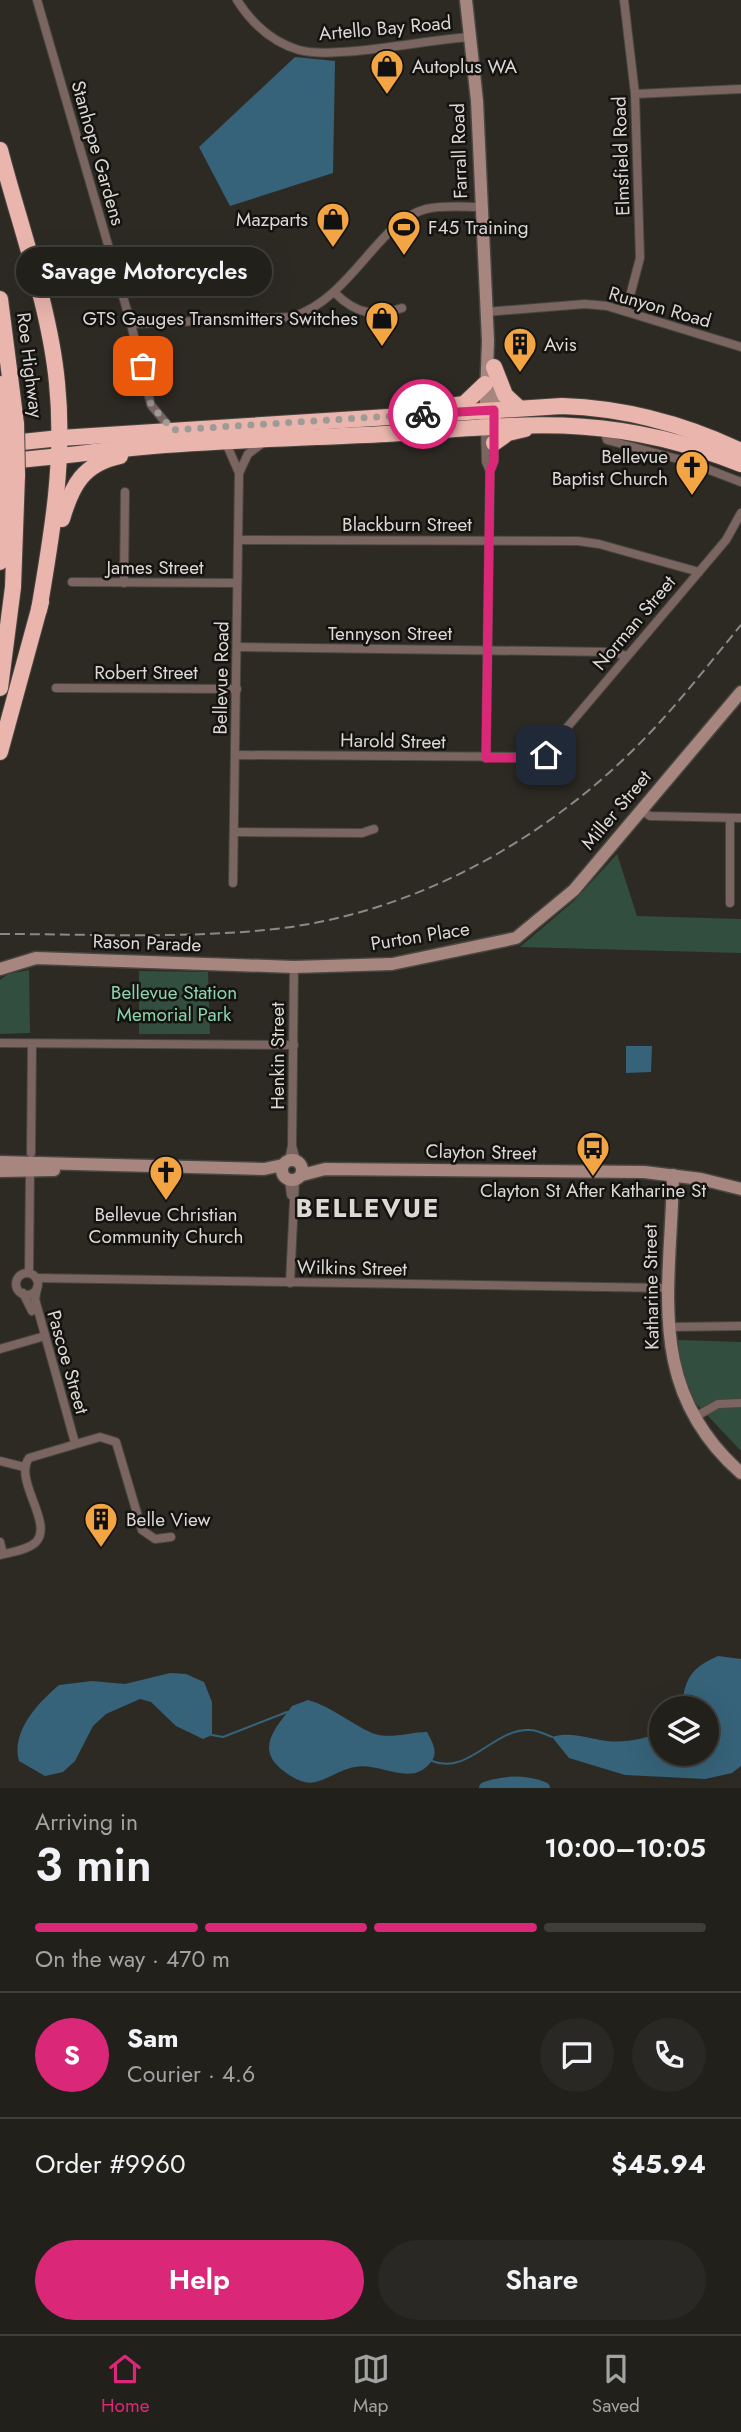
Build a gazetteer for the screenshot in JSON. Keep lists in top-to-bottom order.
{
  "streets": {
    "highway": ["Roe Highway"],
    "main road": [
      "Farrall Road",
      "Miller Street",
      "Purton Place",
      "Rason Parade",
      "Clayton Street",
      "Katharine Street"
    ],
    "street": [
      "Artello Bay Road",
      "Stanhope Gardens",
      "Elmsfield Road",
      "Runyon Road",
      "Blackburn Street",
      "James Street",
      "Norman Street",
      "Tennyson Street",
      "Robert Street",
      "Bellevue Road",
      "Harold Street",
      "Henkin Street",
      "Wilkins Street",
      "Pascoe Street"
    ]
  },
  "crossings": [
    ["Artello Bay Road", "Farrall Road"],
    ["Farrall Road", "Runyon Road"],
    ["Elmsfield Road", "Runyon Road"],
    ["Blackburn Street", "Norman Street"],
    ["Blackburn Street", "Bellevue Road"],
    ["James Street", "Bellevue Road"],
    ["Norman Street", "Tennyson Street"],
    ["Norman Street", "Harold Street"],
    ["Tennyson Street", "Bellevue Road"],
    ["Robert Street", "Bellevue Road"],
    ["Bellevue Road", "Harold Street"],
    ["Miller Street", "Purton Place"],
    ["Purton Place", "Rason Parade"],
    ["Purton Place", "Henkin Street"],
    ["Rason Parade", "Henkin Street"],
    ["Henkin Street", "Clayton Street"],
    ["Henkin Street", "Wilkins Street"],
    ["Clayton Street", "Katharine Street"],
    ["Wilkins Street", "Katharine Street"],
    ["Wilkins Street", "Pascoe Street"]
  ],
  "districts": ["BELLEVUE"],
  "parks": ["Bellevue Station Memorial Park"],
  "places": {
    "shop": ["Autoplus WA", "Mazparts", "GTS Gauges Transmitters Switches"],
    "sports": ["F45 Training"],
    "other": ["Savage Motorcycles"],
    "building": ["Avis", "Belle View"],
    "church": ["Bellevue Baptist Church", "Bellevue Christian Community Church"],
    "bus stop": ["Clayton St After Katharine St"]
  },
  "page": {
    "bubble": "Savage Motorcycles",
    "heading": ["3 min", "Arriving in", "10:00–10:05"],
    "panel": [
      "Sam",
      "Courier · 4.6",
      "Order #9960",
      "$45.94"
    ],
    "bar": "On the way · 470 m",
    "round": "S",
    "buttons": ["Help", "Share"],
    "tabs": ["Home", "Map", "Saved"]
  }
}
